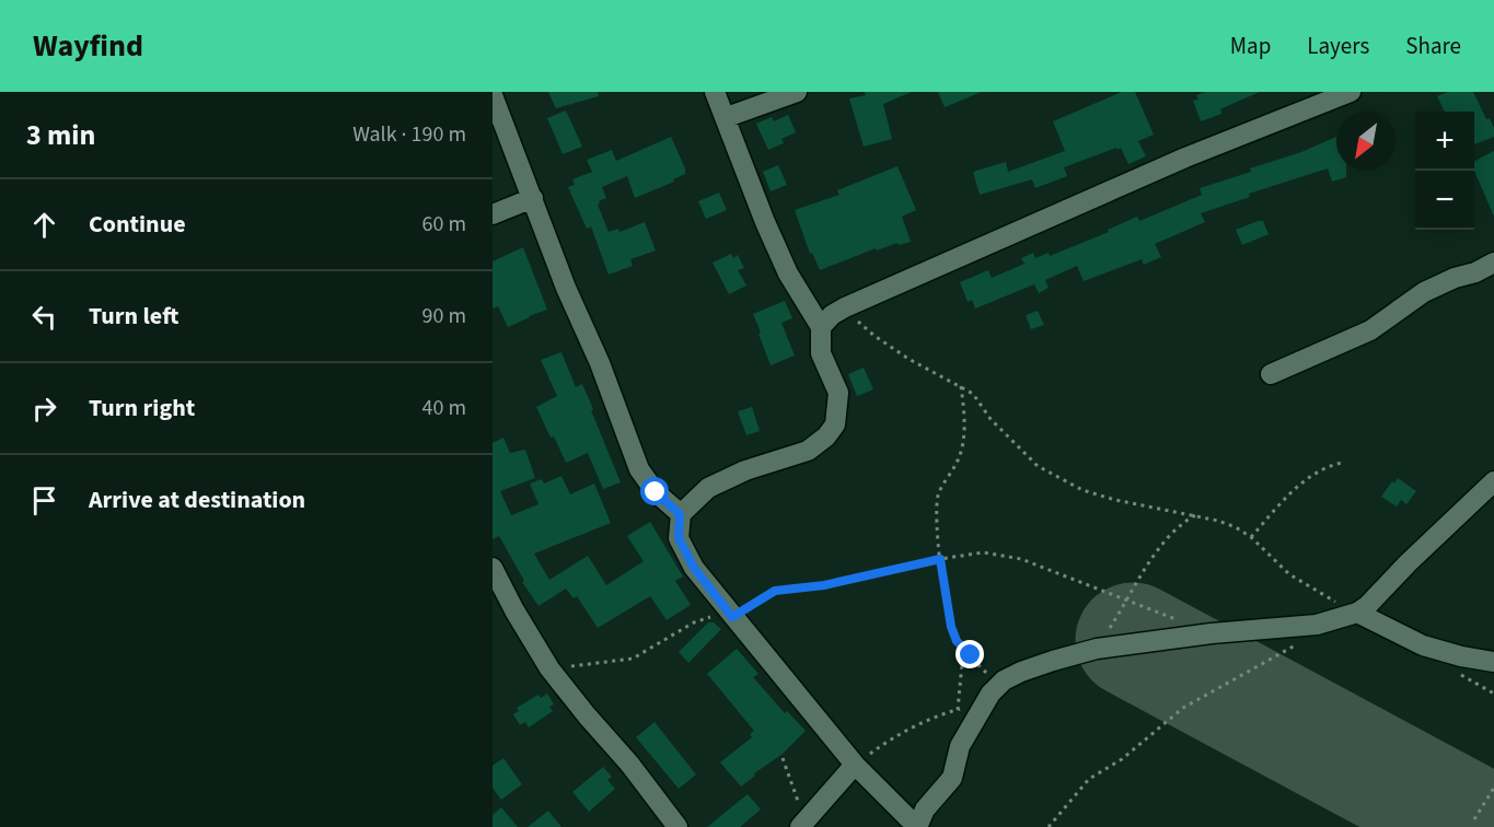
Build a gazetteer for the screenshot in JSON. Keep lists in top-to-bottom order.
{
  "north": "bottom left",
  "page": {
    "header": "Wayfind",
    "nav": ["Map", "Layers", "Share"],
    "heading": ["3 min", "Walk · 190 m"],
    "map_buttons": ["+", "−"],
    "list": [
      ["Continue", "60 m"],
      ["Turn left", "90 m"],
      ["Turn right", "40 m"],
      "Arrive at destination"
    ]
  }
}
